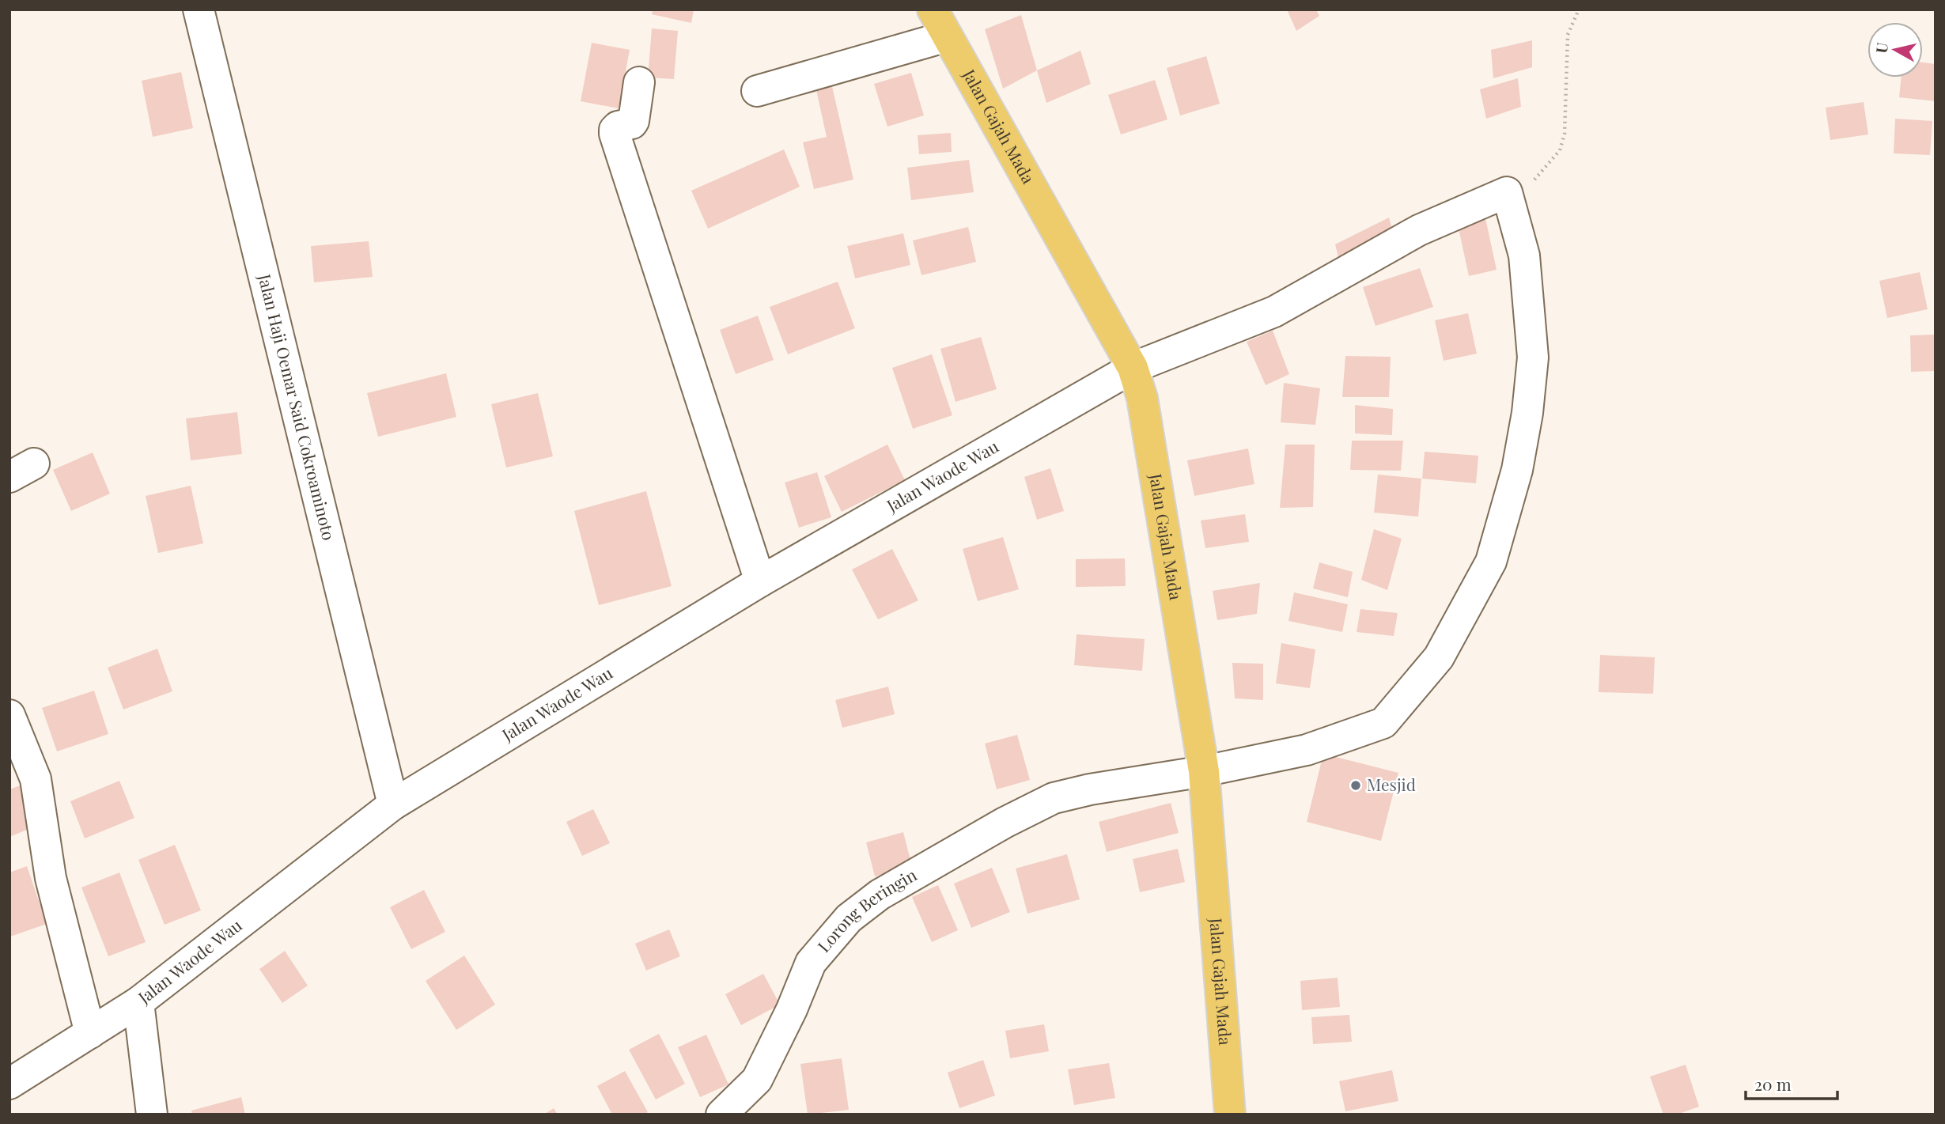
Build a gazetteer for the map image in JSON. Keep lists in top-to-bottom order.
{
  "streets": {
    "highway": ["Jalan Gajah Mada"],
    "street": ["Jalan Haji Oemar Said Cokroaminoto", "Jalan Waode Wau", "Lorong Beringin"]
  },
  "crossings": [
    ["Jalan Gajah Mada", "Jalan Waode Wau"],
    ["Jalan Gajah Mada", "Lorong Beringin"],
    ["Jalan Haji Oemar Said Cokroaminoto", "Jalan Waode Wau"],
    ["Jalan Waode Wau", "Lorong Beringin"]
  ],
  "places": ["Mesjid"],
  "scale_bar": "20 m",
  "north": "left"
}
